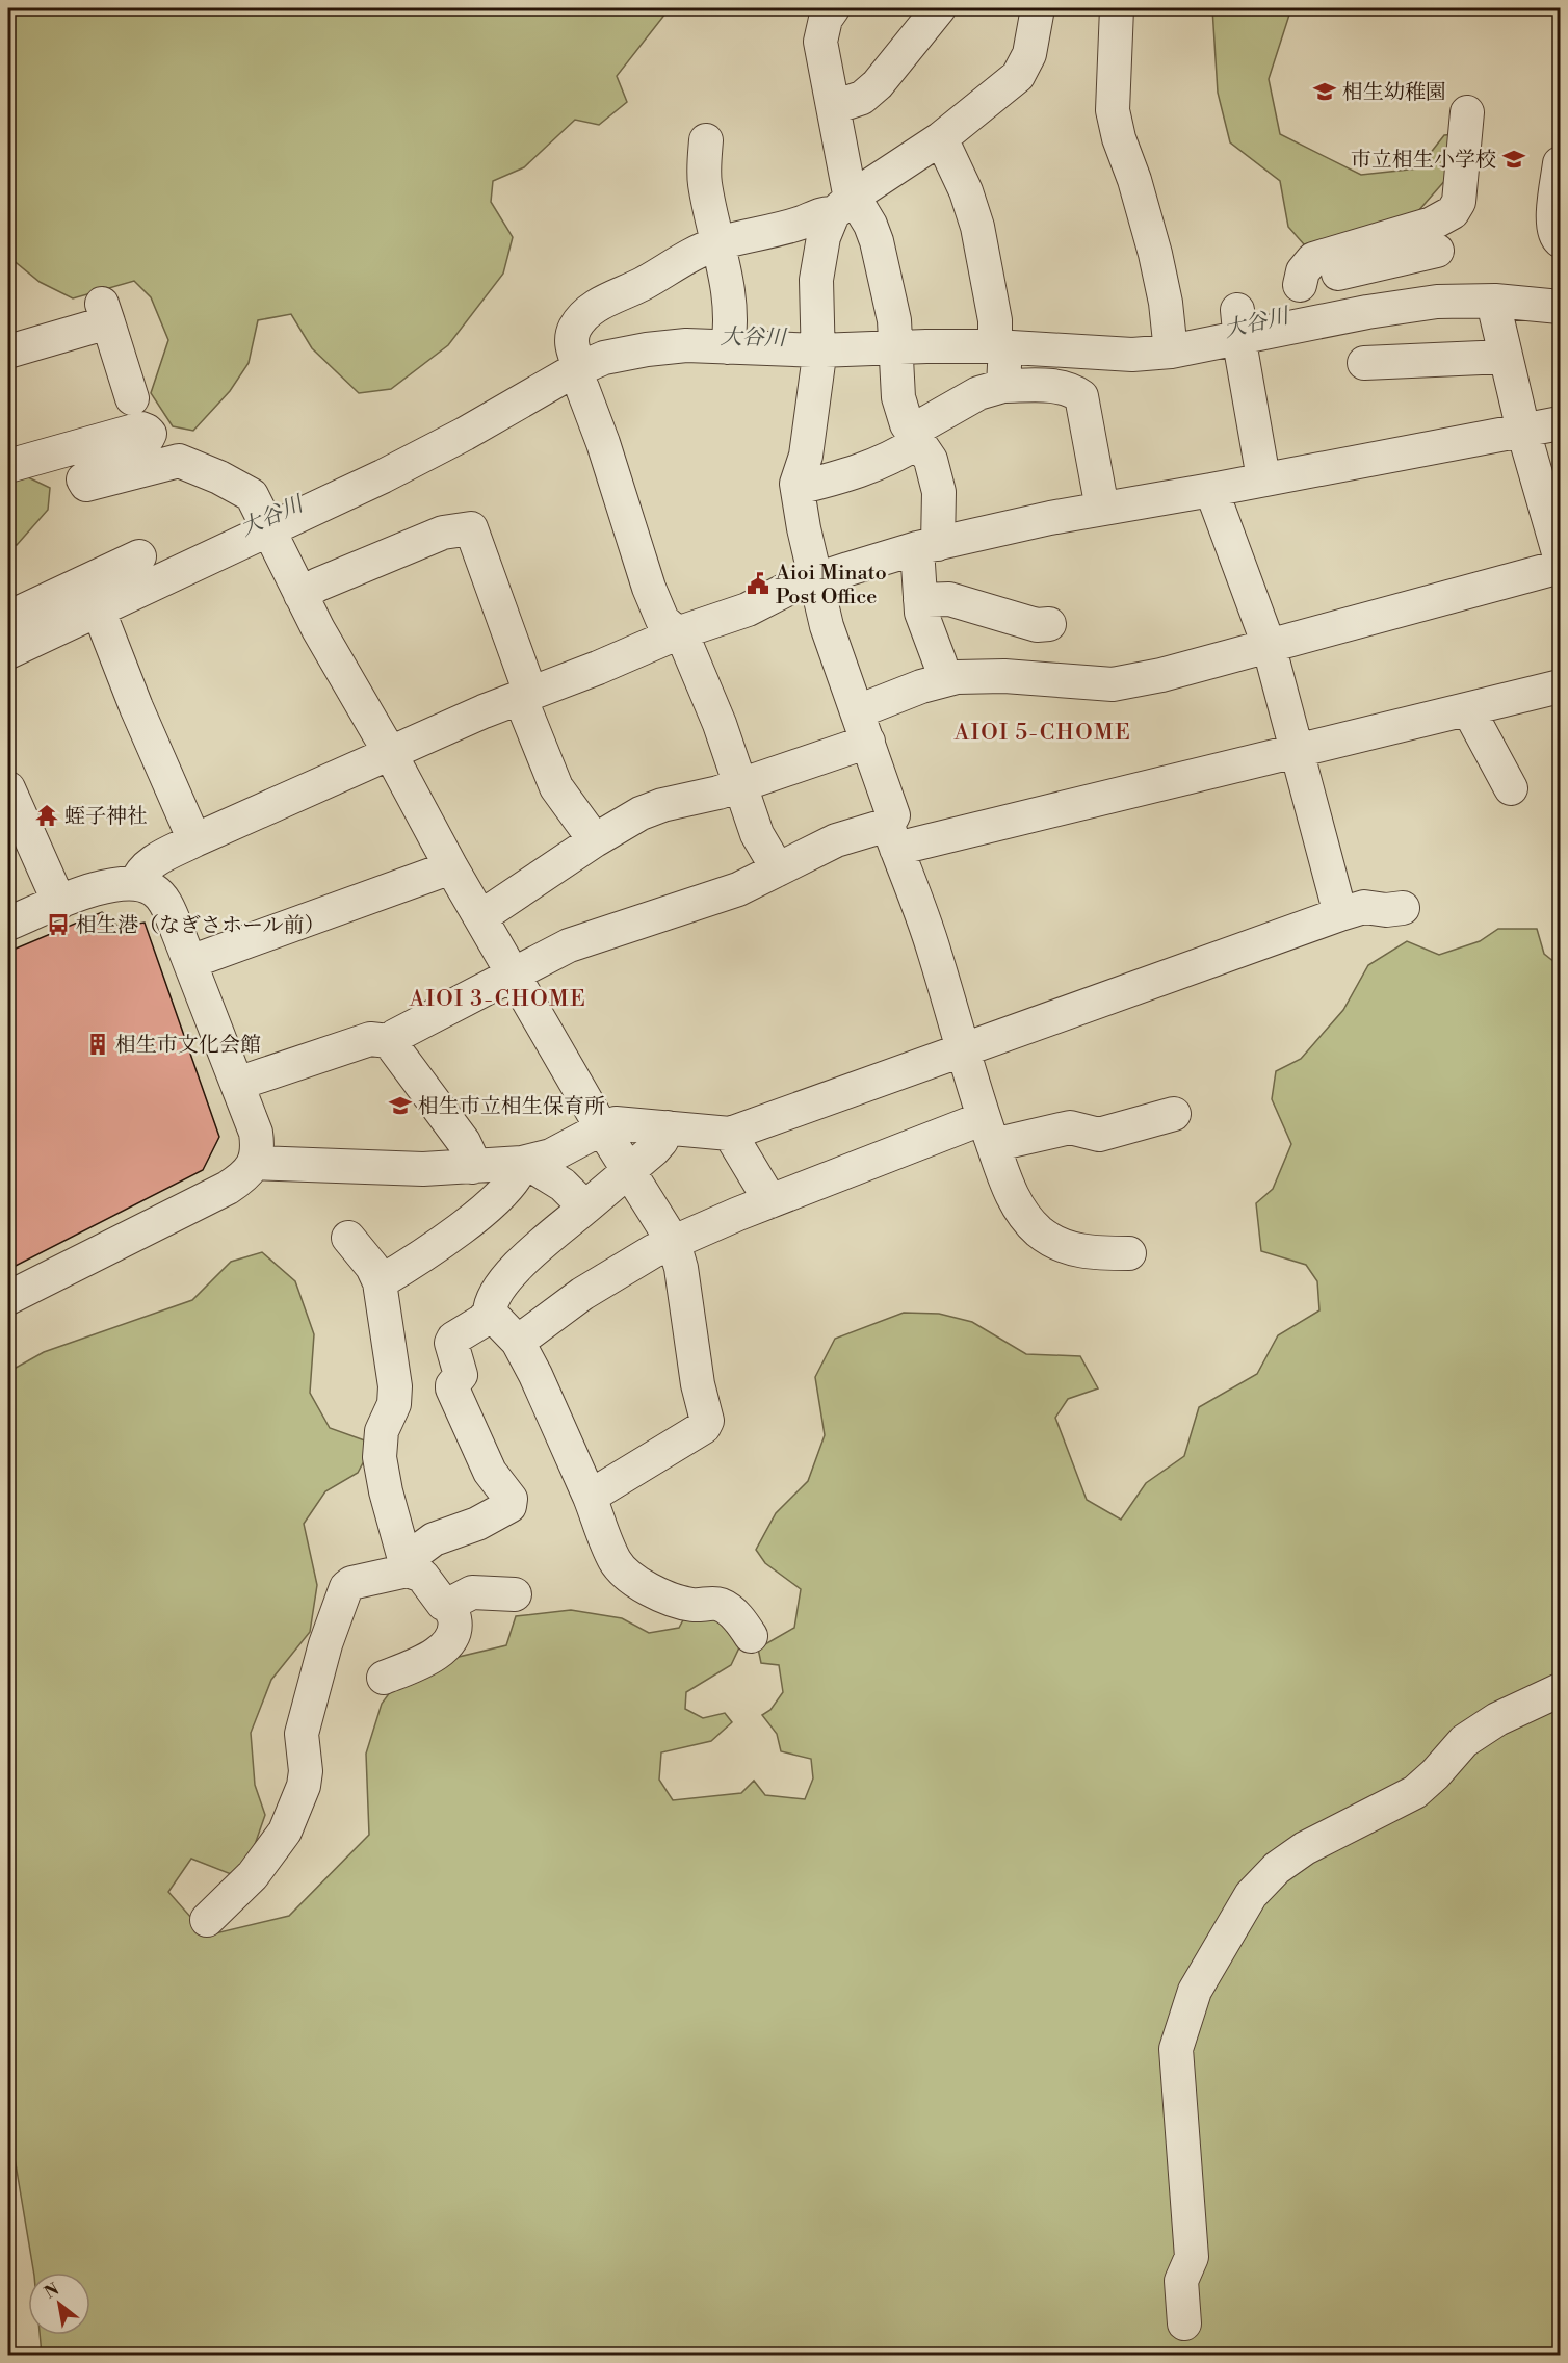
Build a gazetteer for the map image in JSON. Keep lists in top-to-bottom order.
{
  "districts": ["AIOI 5-CHOME", "AIOI 3-CHOME"],
  "water": ["大谷川"],
  "places": {
    "school or university": ["相生幼稚園", "市立相生小学校", "相生市立相生保育所"],
    "public building": ["Aioi Minato Post Office"],
    "temple": ["蛭子神社"],
    "bus stop": ["相生港（なぎさホール前）"],
    "building": ["相生市文化会館"]
  },
  "north": "top left"
}
